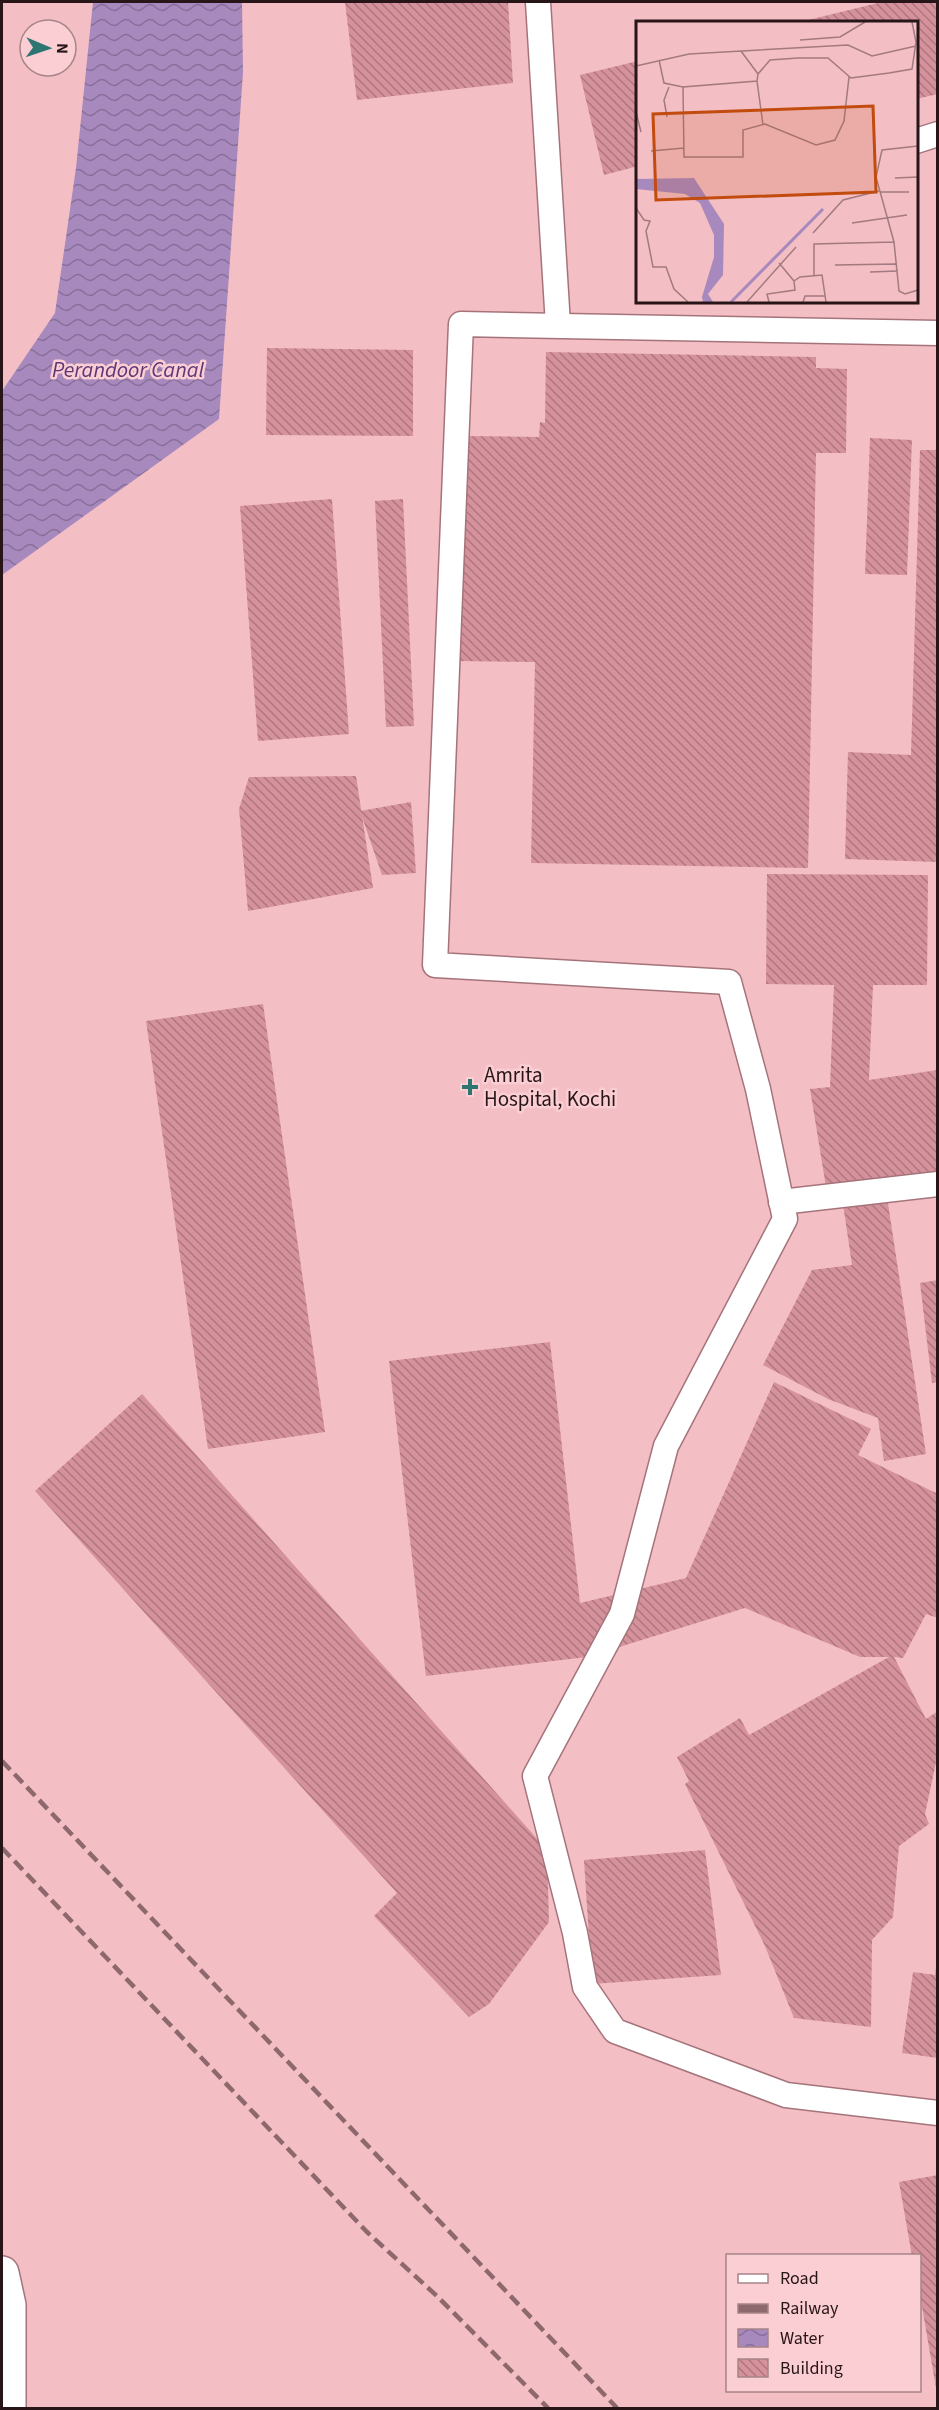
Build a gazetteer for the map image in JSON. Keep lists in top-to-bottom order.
{
  "water": ["Perandoor Canal"],
  "places": {
    "health": ["Amrita Hospital, Kochi"]
  },
  "legend": [
    "Road",
    "Railway",
    "Water",
    "Building"
  ],
  "north": "right"
}
